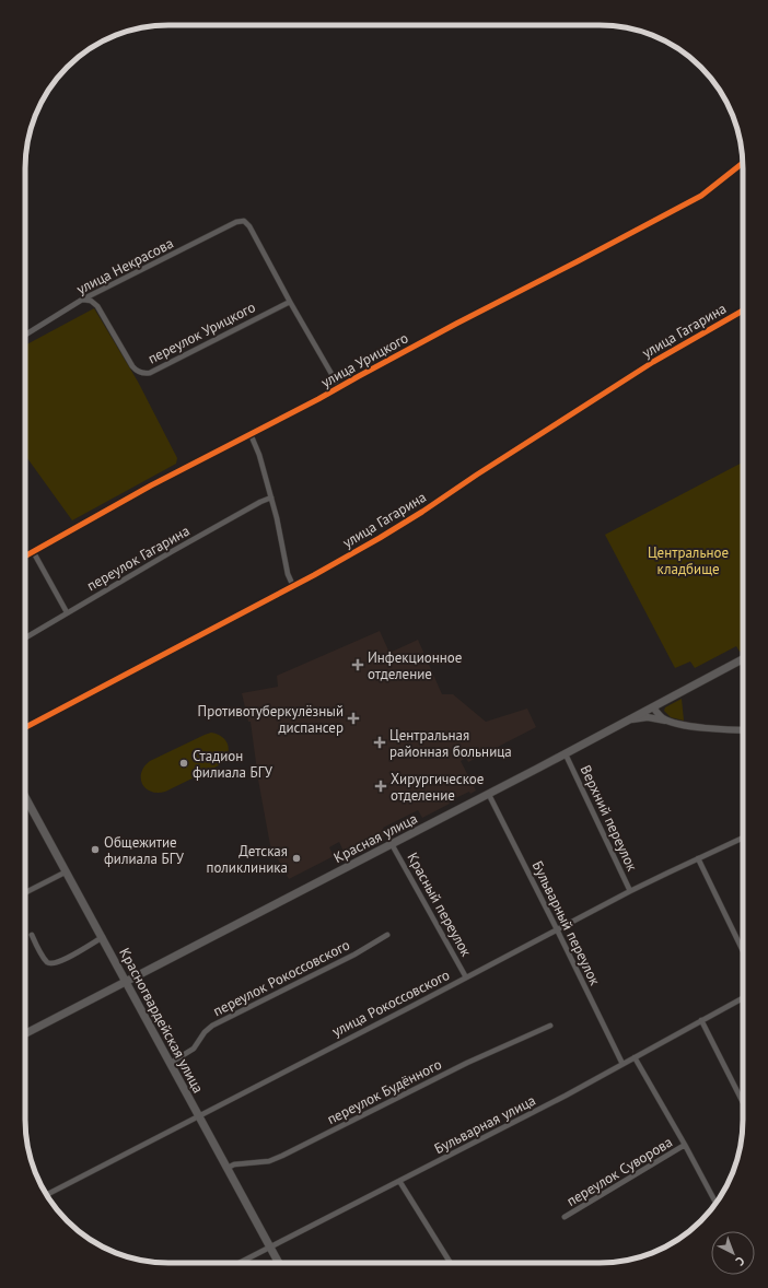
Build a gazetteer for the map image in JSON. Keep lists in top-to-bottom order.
{
  "streets": {
    "main road": ["Красная улица", "Красногвардейская улица"],
    "street": [
      "улица Некрасова",
      "улица Гагарина",
      "переулок Урицкого",
      "улица Урицкого",
      "переулок Гагарина",
      "Верхний переулок",
      "Красный переулок",
      "Бульварный переулок",
      "переулок Рокоссовского",
      "улица Рокоссовского",
      "переулок Будённого",
      "Бульварная улица",
      "переулок Суворова"
    ]
  },
  "crossings": [
    ["улица Некрасова", "переулок Урицкого"],
    ["Верхний переулок", "Красная улица"],
    ["Верхний переулок", "улица Рокоссовского"],
    ["Красная улица", "Красный переулок"],
    ["Красная улица", "Бульварный переулок"],
    ["Красная улица", "Красногвардейская улица"],
    ["Красный переулок", "улица Рокоссовского"],
    ["Бульварный переулок", "улица Рокоссовского"],
    ["Бульварный переулок", "Бульварная улица"],
    ["переулок Рокоссовского", "Красногвардейская улица"],
    ["улица Рокоссовского", "Красногвардейская улица"],
    ["Красногвардейская улица", "переулок Будённого"],
    ["Красногвардейская улица", "Бульварная улица"]
  ],
  "parks": ["Центральное кладбище"],
  "places": {
    "health": [
      "Инфекционное отделение",
      "Противотуберкулёзный диспансер",
      "Центральная районная больница",
      "Хирургическое отделение"
    ],
    "other": ["Стадион филиала БГУ", "Общежитие филиала БГУ", "Детская поликлиника"]
  },
  "north": "bottom right"
}
